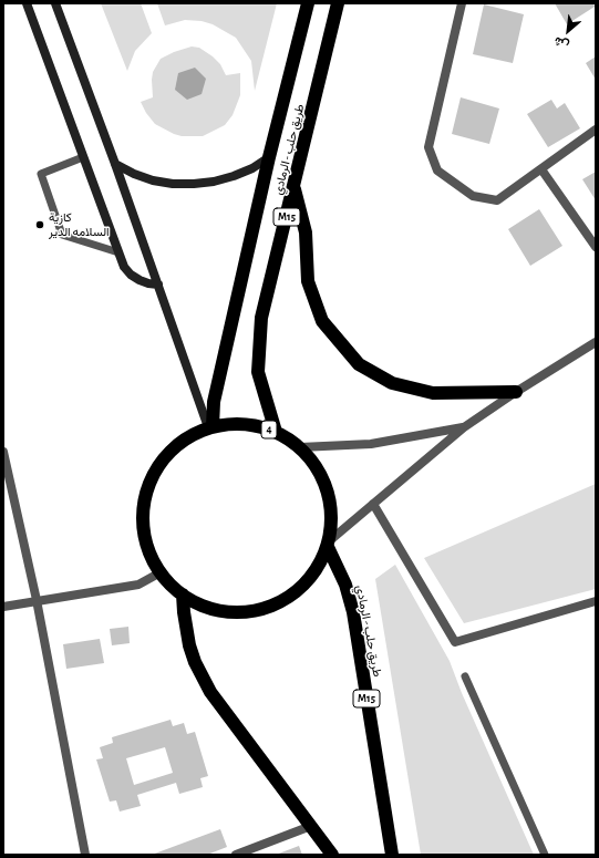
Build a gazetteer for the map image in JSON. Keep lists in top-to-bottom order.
{
  "streets": {
    "highway": ["طريق حلب - الرمادي", "M15", "4"]
  },
  "crossings": [
    ["طريق حلب - الرمادي", "4"]
  ],
  "places": ["كازية السلامه الدير"],
  "north": "bottom left"
}
